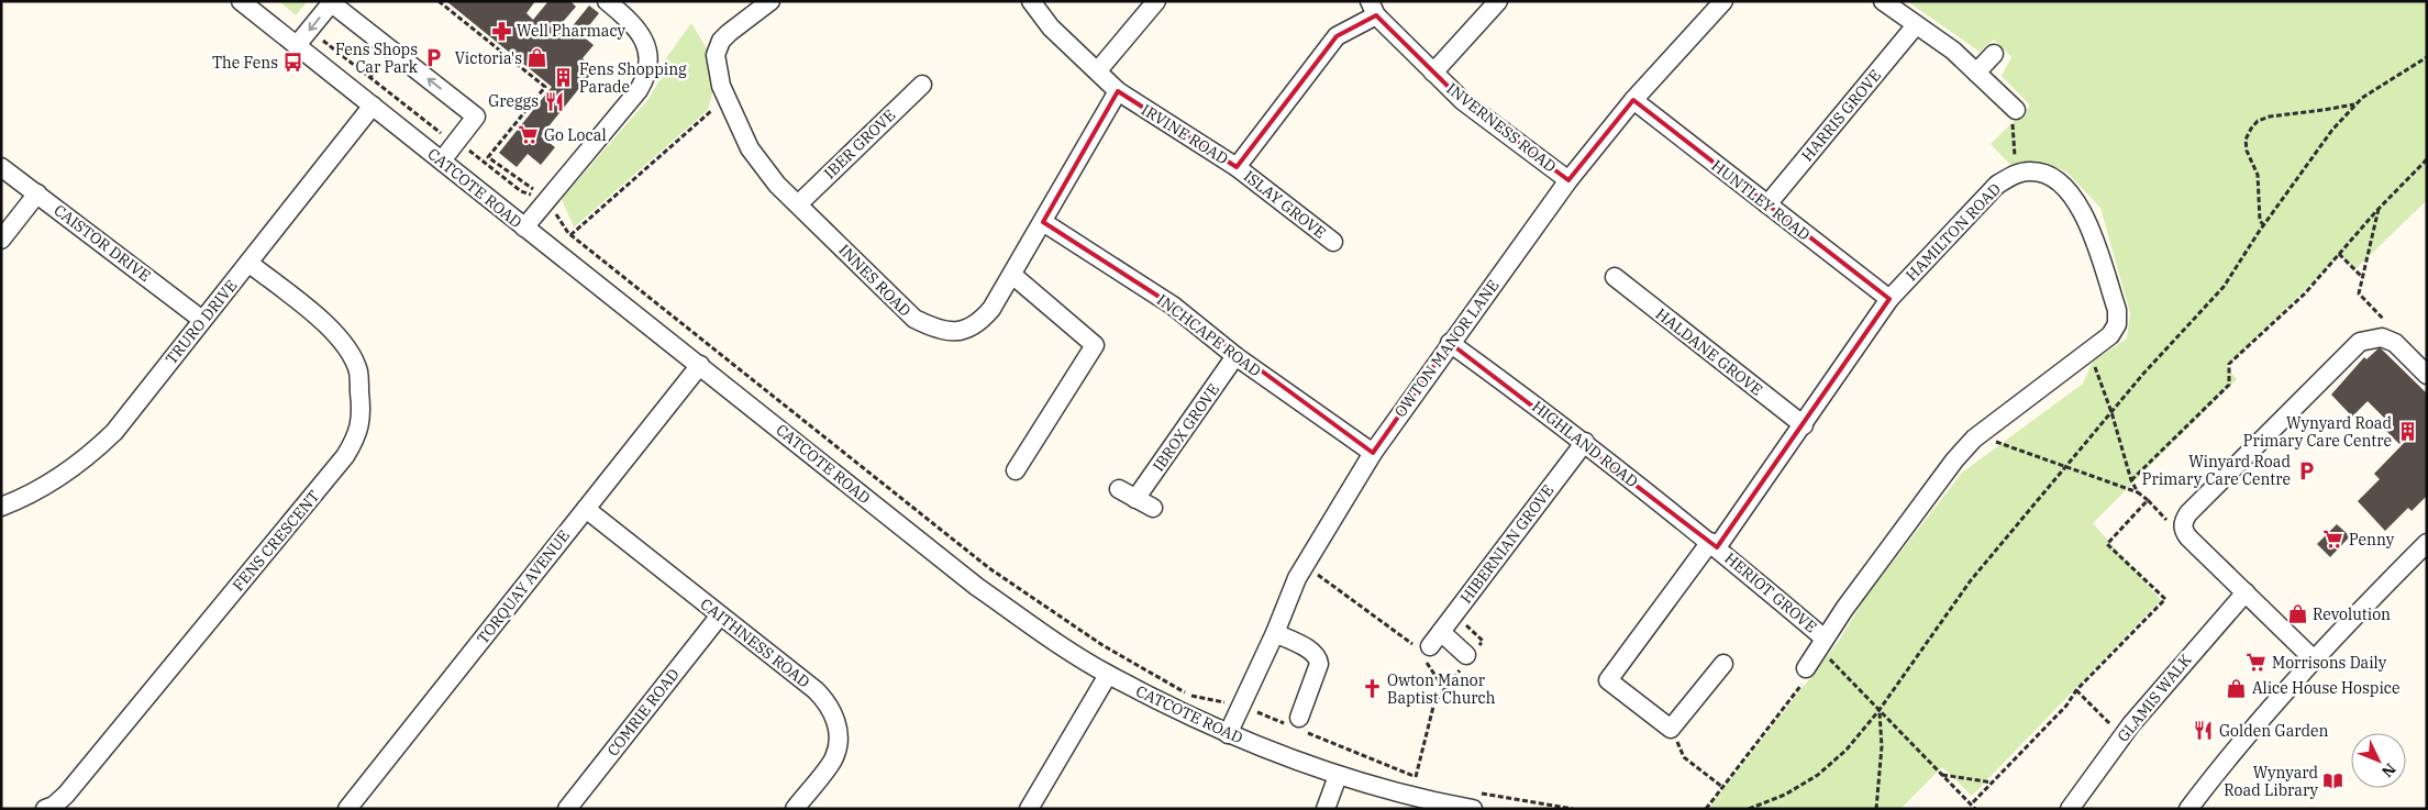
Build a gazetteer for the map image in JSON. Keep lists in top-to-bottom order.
{
  "streets": {
    "street": [
      "HARRIS GROVE",
      "INVERNESS ROAD",
      "IRVINE ROAD",
      "IBER GROVE",
      "CATCOTE ROAD",
      "HUNTLEY ROAD",
      "ISLAY GROVE",
      "HAMILTON ROAD",
      "CAISTOR DRIVE",
      "INNES ROAD",
      "TRURO DRIVE",
      "INCHCAPE ROAD",
      "OWTON MANOR LANE",
      "HALDANE GROVE",
      "IBROX GROVE",
      "HIGHLAND ROAD",
      "FENS CRESCENT",
      "HIBERNIAN GROVE",
      "TORQUAY AVENUE",
      "HERIOT GROVE",
      "CAITHNESS ROAD",
      "GLAMIS WALK",
      "COMRIE ROAD"
    ]
  },
  "crossings": [
    ["HARRIS GROVE", "HUNTLEY ROAD"],
    ["INVERNESS ROAD", "IRVINE ROAD"],
    ["INVERNESS ROAD", "OWTON MANOR LANE"],
    ["IRVINE ROAD", "ISLAY GROVE"],
    ["IRVINE ROAD", "INNES ROAD"],
    ["IBER GROVE", "INNES ROAD"],
    ["CATCOTE ROAD", "TRURO DRIVE"],
    ["CATCOTE ROAD", "OWTON MANOR LANE"],
    ["CATCOTE ROAD", "TORQUAY AVENUE"],
    ["HUNTLEY ROAD", "HAMILTON ROAD"],
    ["HUNTLEY ROAD", "OWTON MANOR LANE"],
    ["HAMILTON ROAD", "HALDANE GROVE"],
    ["HAMILTON ROAD", "HIGHLAND ROAD"],
    ["HAMILTON ROAD", "HERIOT GROVE"],
    ["CAISTOR DRIVE", "TRURO DRIVE"],
    ["INNES ROAD", "INCHCAPE ROAD"],
    ["TRURO DRIVE", "FENS CRESCENT"],
    ["INCHCAPE ROAD", "OWTON MANOR LANE"],
    ["INCHCAPE ROAD", "IBROX GROVE"],
    ["OWTON MANOR LANE", "HIGHLAND ROAD"],
    ["HIGHLAND ROAD", "HIBERNIAN GROVE"],
    ["HIGHLAND ROAD", "HERIOT GROVE"],
    ["TORQUAY AVENUE", "CAITHNESS ROAD"],
    ["CAITHNESS ROAD", "COMRIE ROAD"]
  ],
  "places": {
    "pharmacy": ["Well Pharmacy"],
    "parking": ["Fens Shops Car Park", "Winyard Road Primary Care Centre"],
    "shop": ["Victoria's", "Revolution", "Alice House Hospice"],
    "bus stop": ["The Fens"],
    "building": ["Fens Shopping Parade", "Wynyard Road Primary Care Centre"],
    "restaurant": ["Greggs", "Golden Garden"],
    "supermarket": ["Go Local", "Penny", "Morrisons Daily"],
    "church": ["Owton Manor Baptist Church"],
    "library": ["Wynyard Road Library"]
  },
  "north": "bottom right"
}
